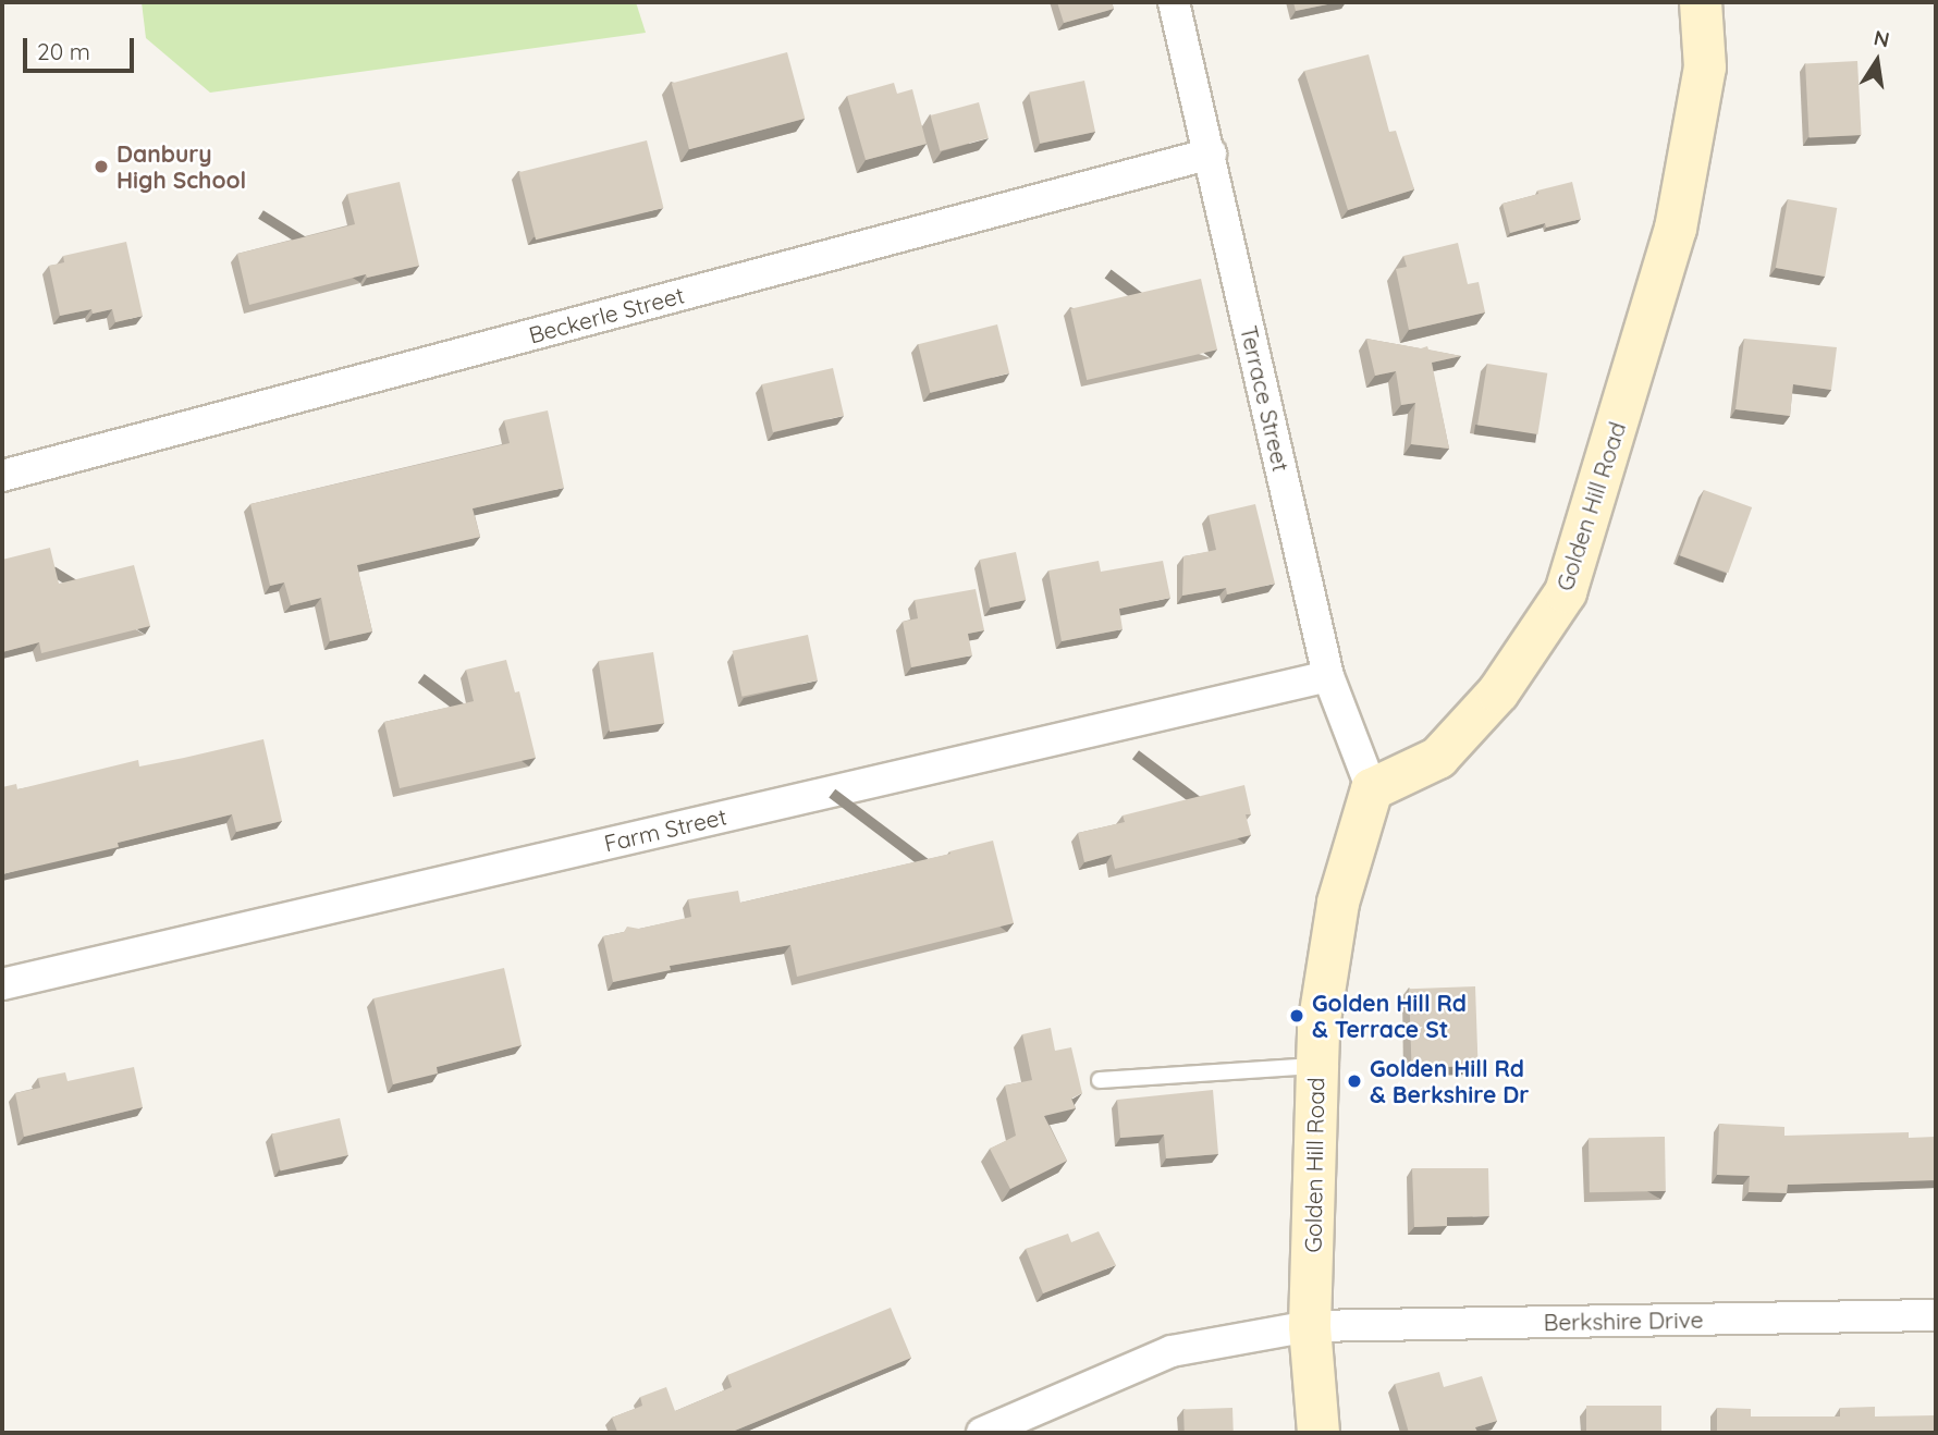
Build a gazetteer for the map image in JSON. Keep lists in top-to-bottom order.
{
  "streets": {
    "street": [
      "Beckerle Street",
      "Terrace Street",
      "Golden Hill Road",
      "Farm Street",
      "Berkshire Drive"
    ]
  },
  "crossings": [
    ["Beckerle Street", "Terrace Street"],
    ["Terrace Street", "Golden Hill Road"],
    ["Terrace Street", "Farm Street"],
    ["Golden Hill Road", "Berkshire Drive"]
  ],
  "places": ["Danbury High School", "Golden Hill Rd & Terrace St", "Golden Hill Rd & Berkshire Dr"],
  "scale_bar": "20 m",
  "north": "top"
}
